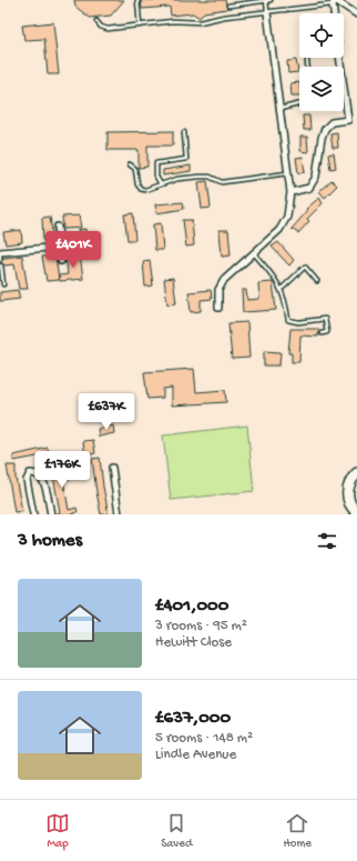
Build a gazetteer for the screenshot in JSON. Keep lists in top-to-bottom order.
{
  "page": {
    "price": ["£401K", "£637K", "£176K"],
    "heading": "3 homes",
    "list": [
      {
        "name": "£401,000",
        "note": "3 rooms · 95 m² · Hewitt Close"
      },
      {
        "name": "£637,000",
        "note": "5 rooms · 148 m² · Lindle Avenue"
      }
    ],
    "tabs": ["Map", "Saved", "Home"]
  }
}
